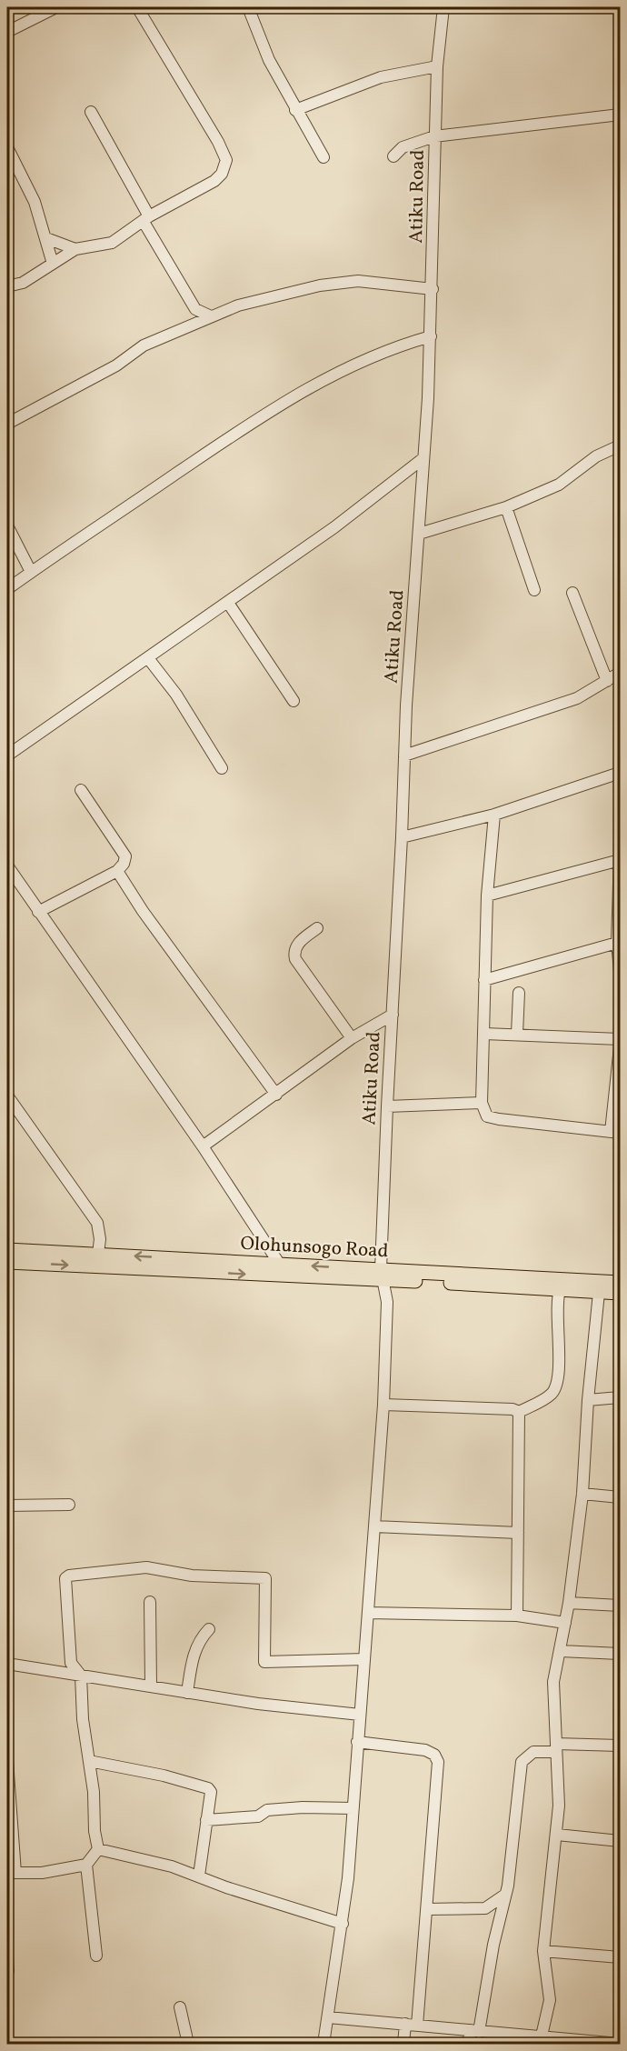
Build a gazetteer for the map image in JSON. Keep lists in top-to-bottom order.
{
  "streets": {
    "main road": ["Olohunsogo Road"],
    "street": ["Atiku Road"]
  },
  "crossings": [
    ["Atiku Road", "Olohunsogo Road"]
  ]
}
